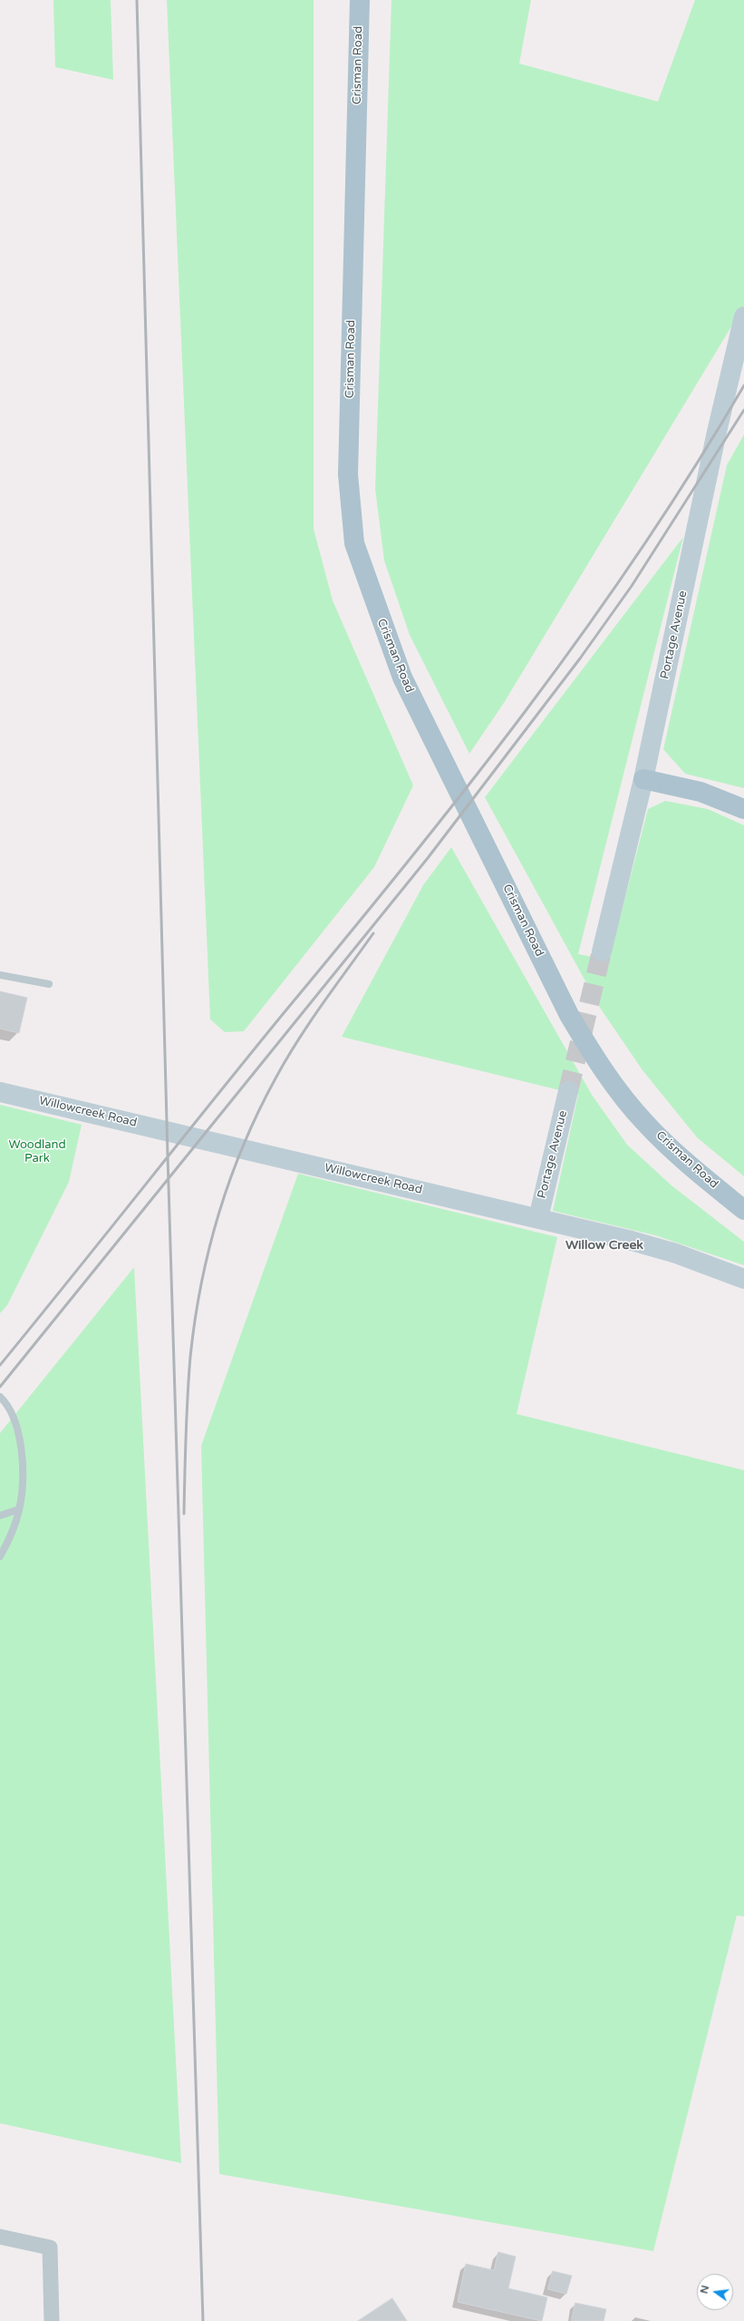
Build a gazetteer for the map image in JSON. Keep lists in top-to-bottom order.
{
  "streets": {
    "main road": ["Crisman Road"],
    "street": ["Portage Avenue", "Willowcreek Road"]
  },
  "crossings": [
    ["Portage Avenue", "Willowcreek Road"]
  ],
  "districts": ["Willow Creek"],
  "parks": ["Woodland Park"],
  "north": "left"
}
